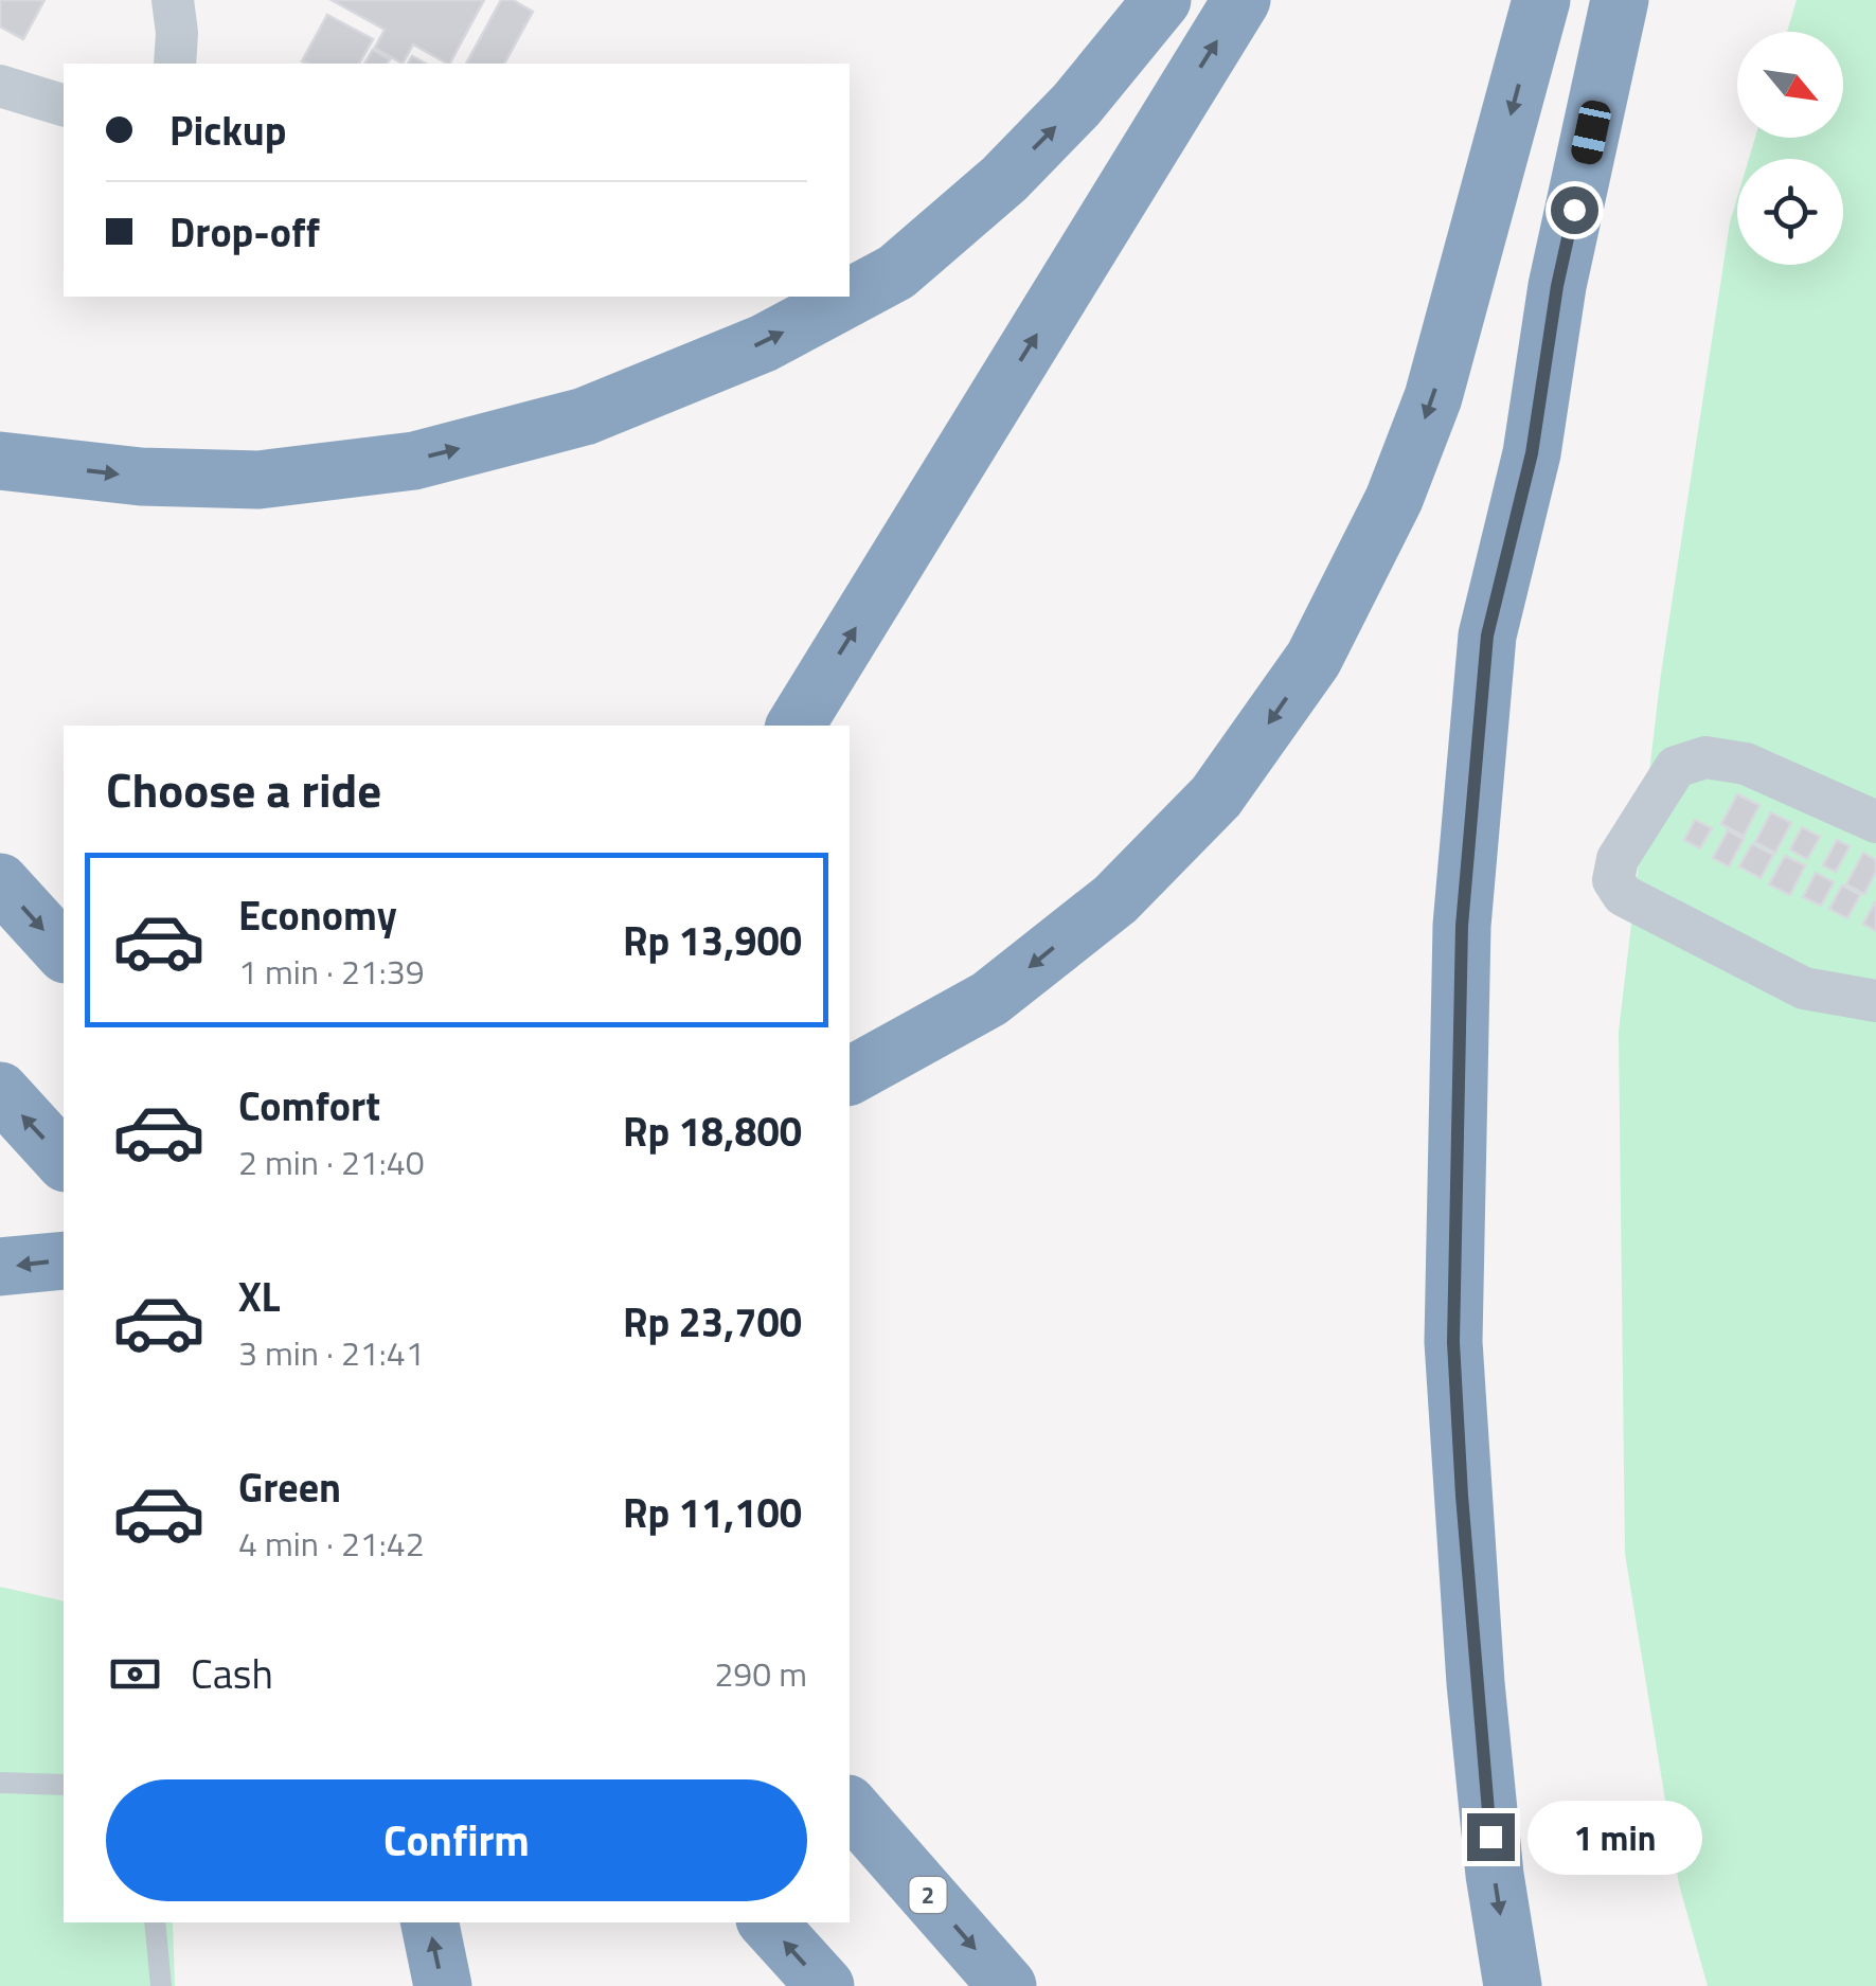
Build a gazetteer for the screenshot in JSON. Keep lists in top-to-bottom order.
{
  "streets": {
    "highway": ["2"]
  },
  "north": "bottom right",
  "page": {
    "banner": ["Pickup", "Drop-off"],
    "heading": "Choose a ride",
    "list": [
      {
        "name": "Economy",
        "note": "1 min · 21:39",
        "value": "Rp 13,900"
      },
      {
        "name": "Comfort",
        "note": "2 min · 21:40",
        "value": "Rp 18,800"
      },
      {
        "name": "XL",
        "note": "3 min · 21:41",
        "value": "Rp 23,700"
      },
      {
        "name": "Green",
        "note": "4 min · 21:42",
        "value": "Rp 11,100"
      }
    ],
    "pay": ["Cash", "290 m"],
    "buttons": "Confirm",
    "bubble": "1 min"
  }
}
